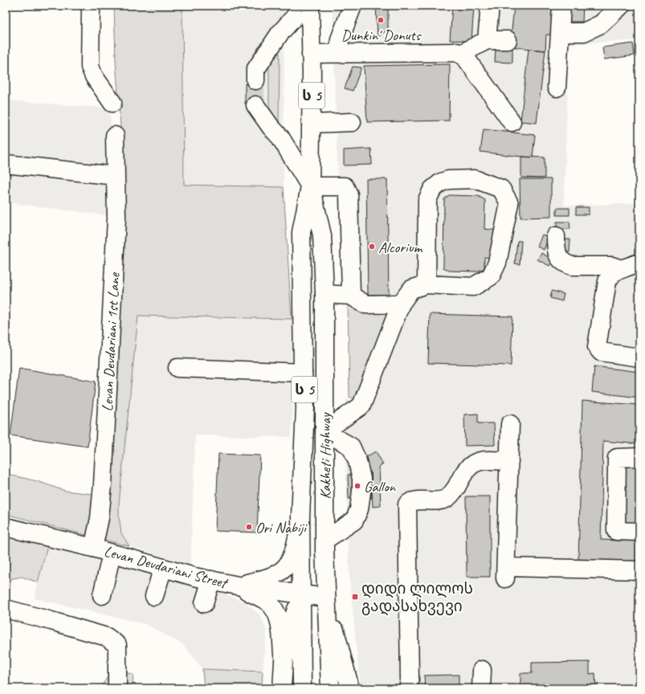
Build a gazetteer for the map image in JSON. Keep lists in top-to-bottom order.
{
  "streets": {
    "main road": [
      "ს 5",
      "Levan Devdariani 1st Lane",
      "Kakheti Highway",
      "Levan Devdariani Street"
    ]
  },
  "crossings": [
    ["Levan Devdariani 1st Lane", "Levan Devdariani Street"],
    ["Kakheti Highway", "Levan Devdariani Street"]
  ],
  "places": {
    "other": [
      "Dunkin' Donuts",
      "Alcorium",
      "Gallon",
      "Ori Nabiji"
    ],
    "transit": ["დიდი ლილოს გადასახვევი"]
  }
}
